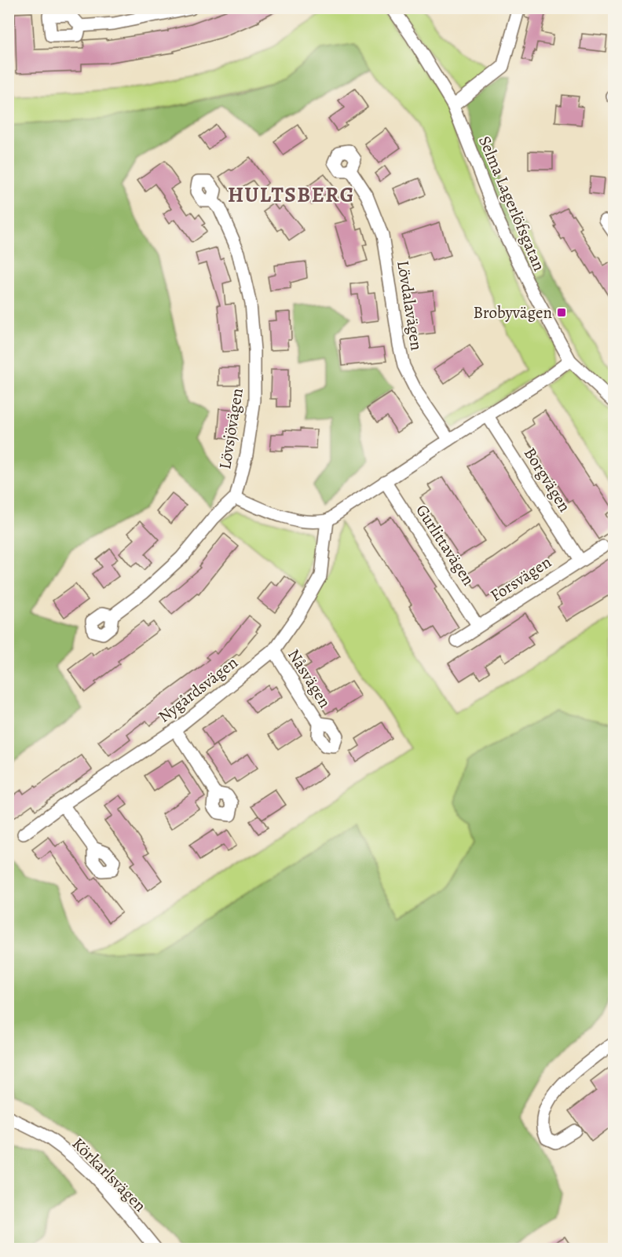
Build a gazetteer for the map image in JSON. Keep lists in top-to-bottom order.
{
  "streets": {
    "street": [
      "Selma Lagerlöfsgatan",
      "Lövdalavägen",
      "Lövsjövägen",
      "Borgvägen",
      "Gurlittavägen",
      "Forsvägen",
      "Nåsvägen",
      "Nygårdsvägen",
      "Körkarlsvägen"
    ]
  },
  "crossings": [
    ["Borgvägen", "Forsvägen"],
    ["Gurlittavägen", "Forsvägen"],
    ["Nåsvägen", "Nygårdsvägen"]
  ],
  "districts": ["HULTSBERG"],
  "places": {
    "transit": ["Brobyvägen"]
  }
}
